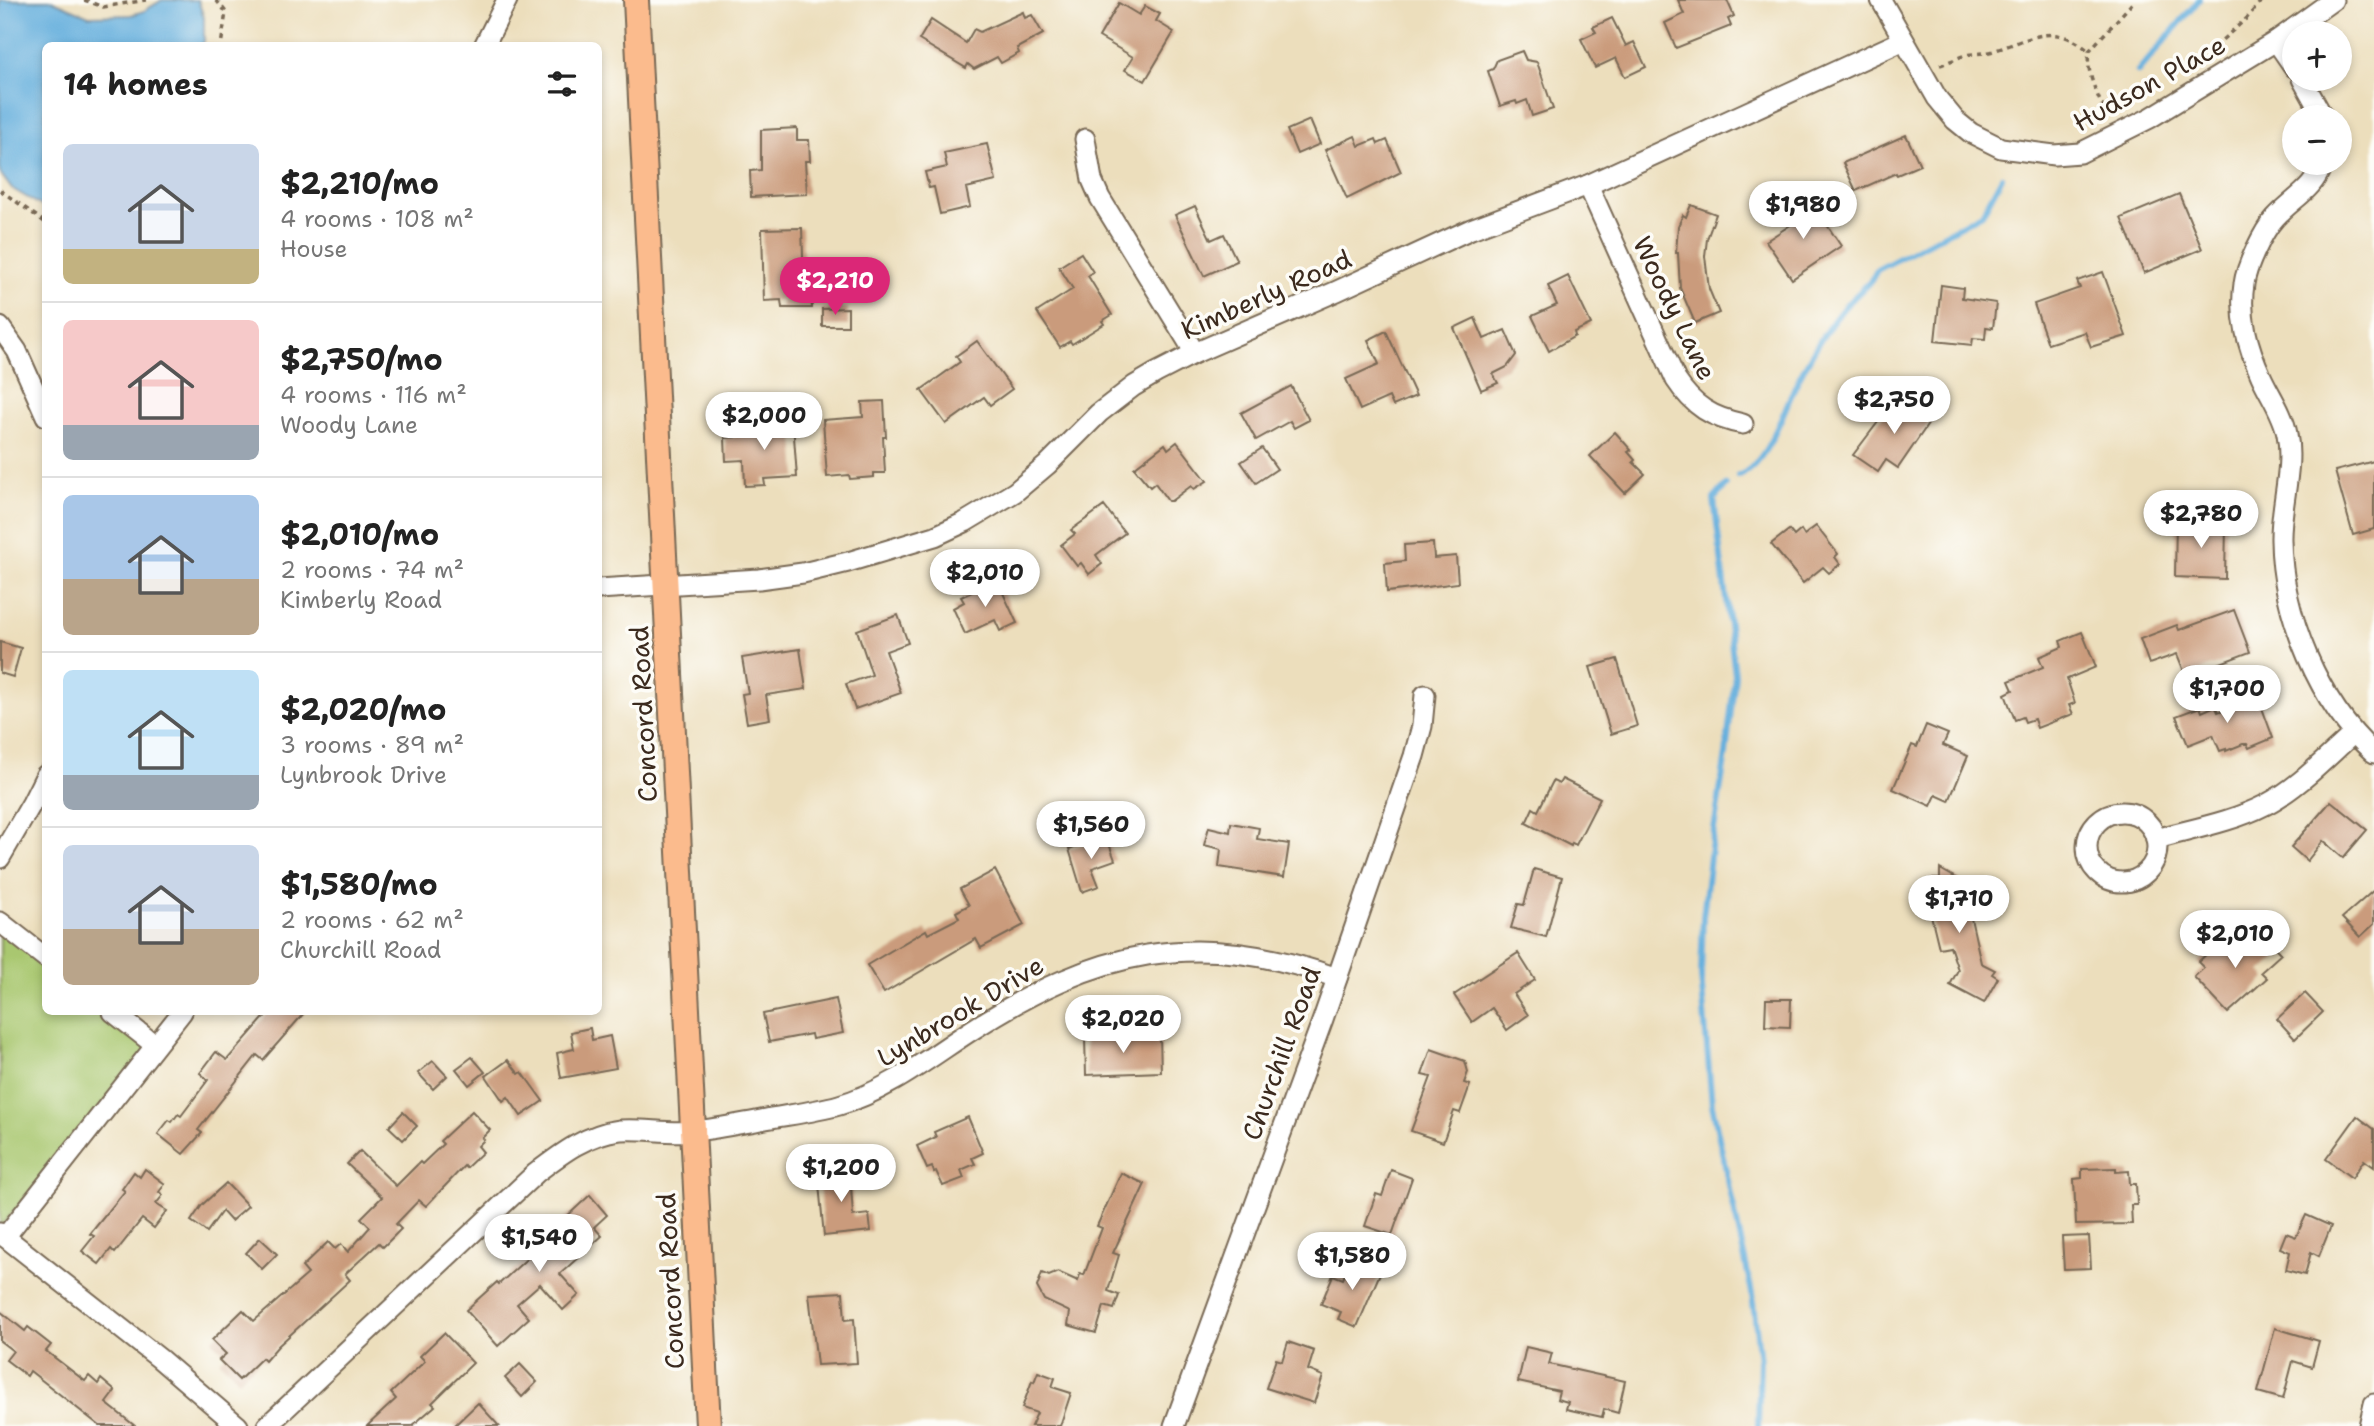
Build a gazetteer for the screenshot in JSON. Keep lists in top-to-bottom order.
{
  "streets": {
    "main road": ["Concord Road"],
    "street": [
      "Hudson Place",
      "Kimberly Road",
      "Woody Lane",
      "Lynbrook Drive",
      "Churchill Road"
    ]
  },
  "crossings": [
    ["Hudson Place", "Kimberly Road"],
    ["Kimberly Road", "Woody Lane"],
    ["Kimberly Road", "Concord Road"],
    ["Concord Road", "Lynbrook Drive"],
    ["Lynbrook Drive", "Churchill Road"]
  ],
  "page": {
    "map_buttons": ["+", "−"],
    "heading": "14 homes",
    "list": [
      {
        "name": "$2,210/mo",
        "note": "4 rooms · 108 m² · House"
      },
      {
        "name": "$2,750/mo",
        "note": "4 rooms · 116 m² · Woody Lane"
      },
      {
        "name": "$2,010/mo",
        "note": "2 rooms · 74 m² · Kimberly Road"
      },
      {
        "name": "$2,020/mo",
        "note": "3 rooms · 89 m² · Lynbrook Drive"
      },
      {
        "name": "$1,580/mo",
        "note": "2 rooms · 62 m² · Churchill Road"
      }
    ],
    "price": [
      "$1,980",
      "$2,210",
      "$2,750",
      "$2,000",
      "$2,780",
      "$2,010",
      "$1,700",
      "$1,560",
      "$1,710",
      "$2,010",
      "$2,020",
      "$1,200",
      "$1,540",
      "$1,580"
    ]
  }
}
